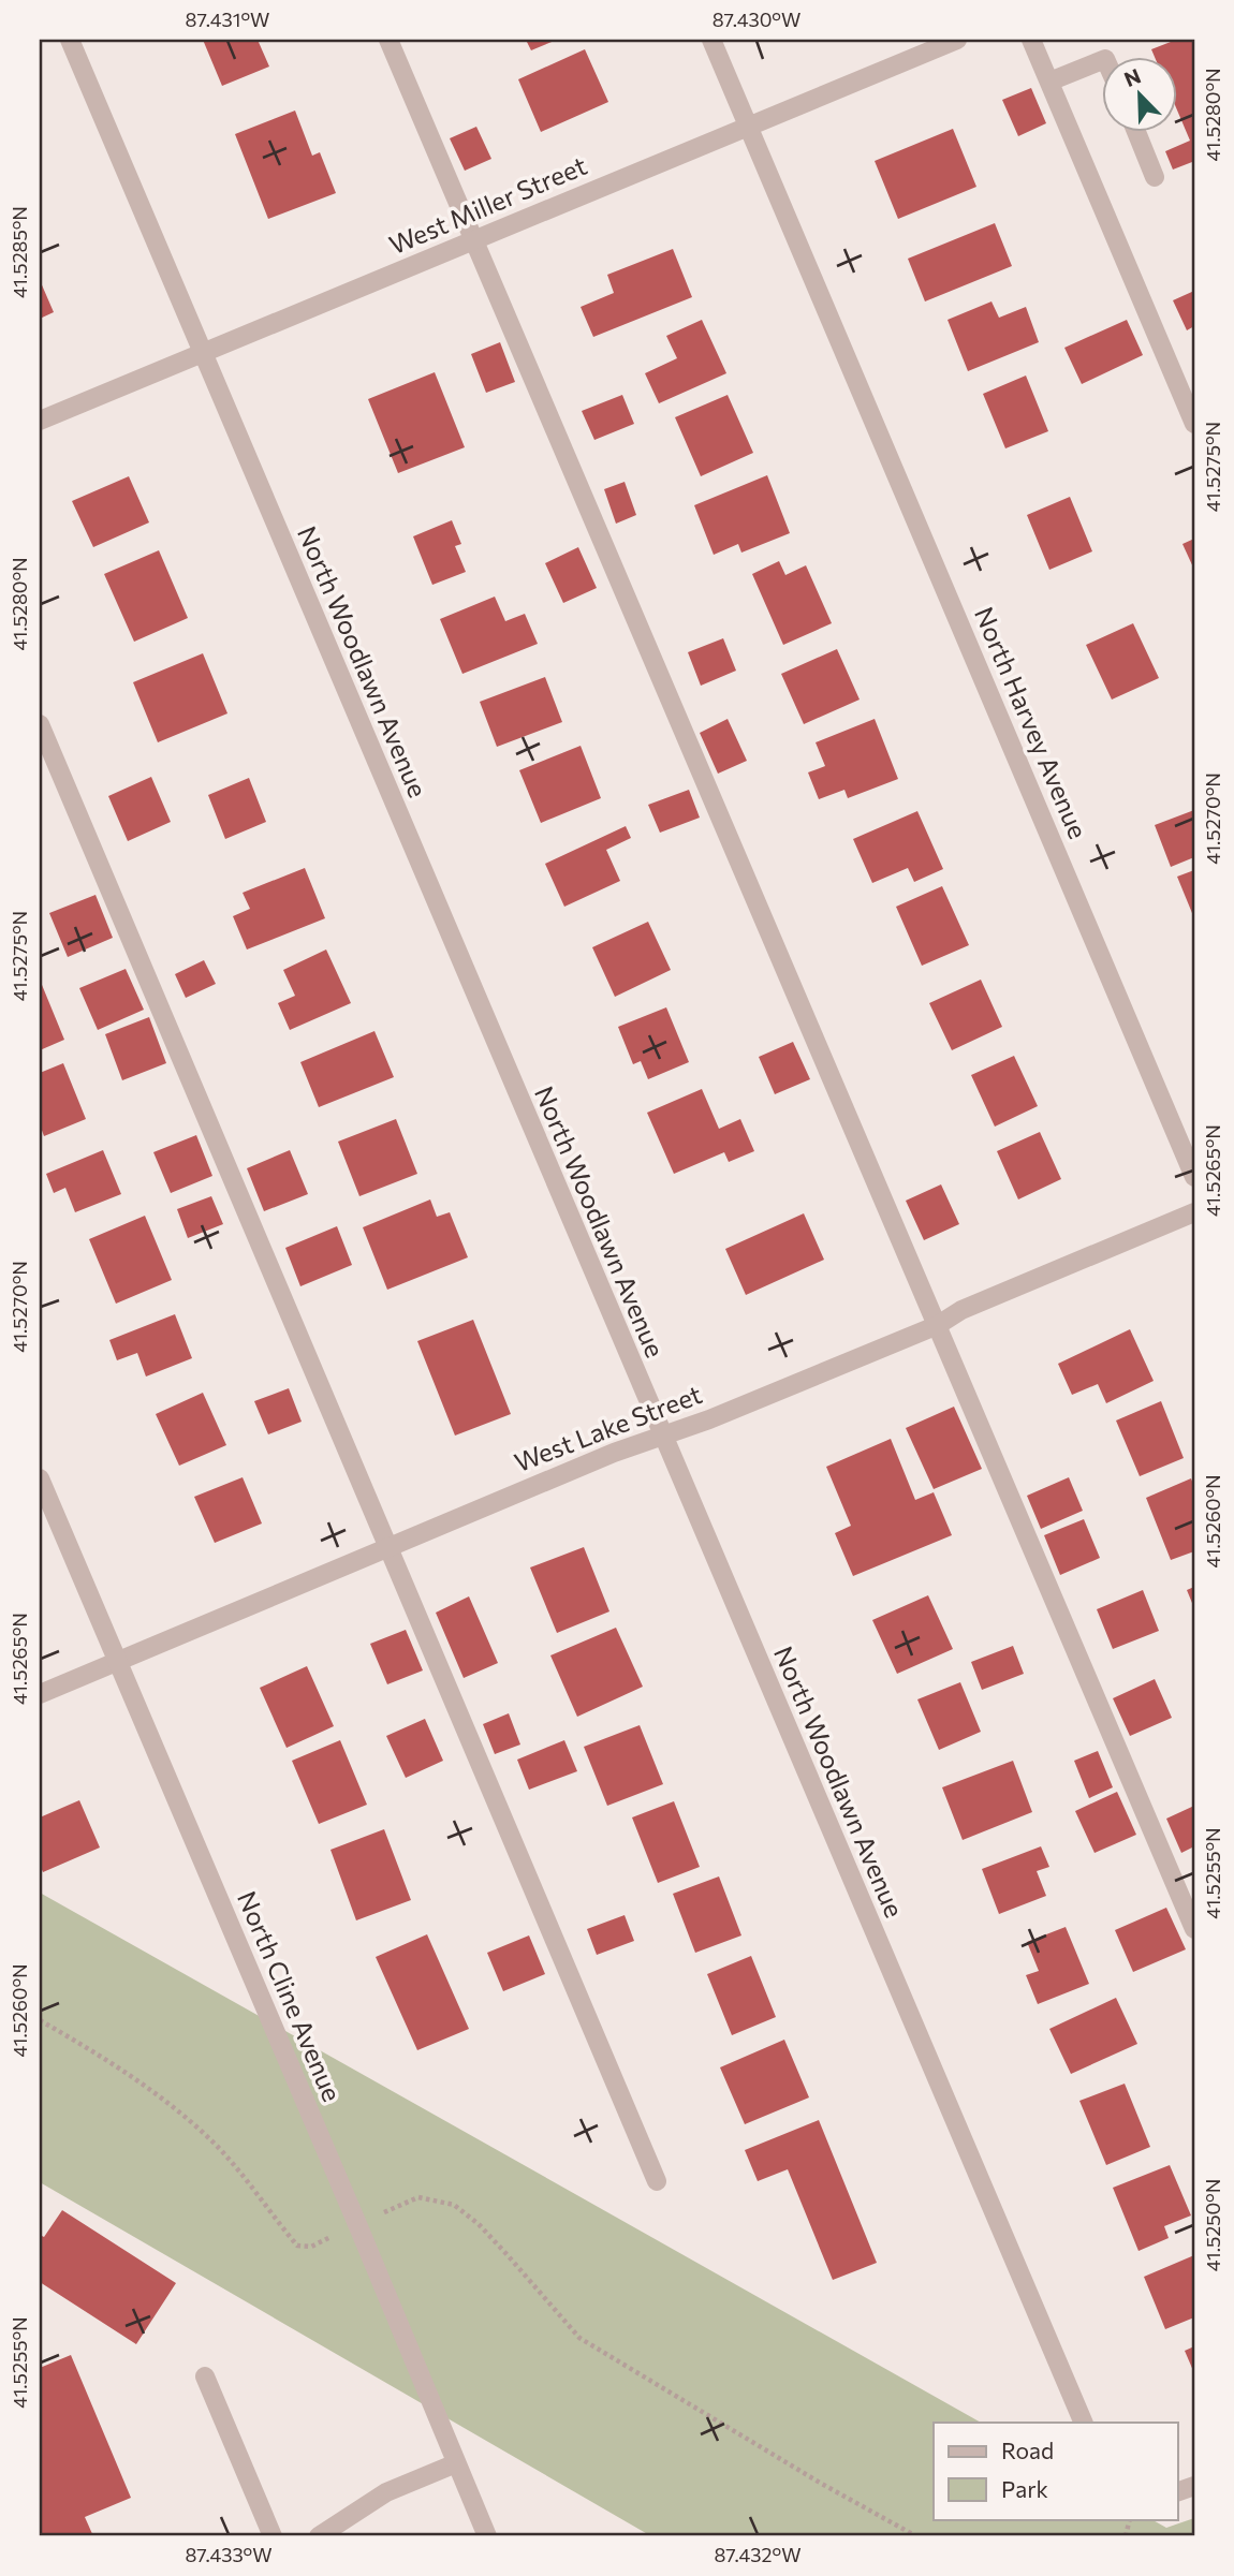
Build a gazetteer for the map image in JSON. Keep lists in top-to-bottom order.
{
  "streets": {
    "street": [
      "West Miller Street",
      "North Woodlawn Avenue",
      "North Harvey Avenue",
      "West Lake Street",
      "North Cline Avenue"
    ]
  },
  "crossings": [
    ["West Miller Street", "North Woodlawn Avenue"],
    ["West Miller Street", "North Harvey Avenue"],
    ["North Woodlawn Avenue", "West Lake Street"],
    ["West Lake Street", "North Cline Avenue"]
  ],
  "legend": ["Road", "Park"],
  "north": "top left",
  "coordinates": [
    "87.431°W",
    "87.430°W",
    "41.5280°N",
    "41.5285°N",
    "41.5275°N",
    "41.5270°N",
    "41.5265°N",
    "41.5260°N",
    "41.5255°N",
    "41.5250°N",
    "87.433°W",
    "87.432°W"
  ]
}
